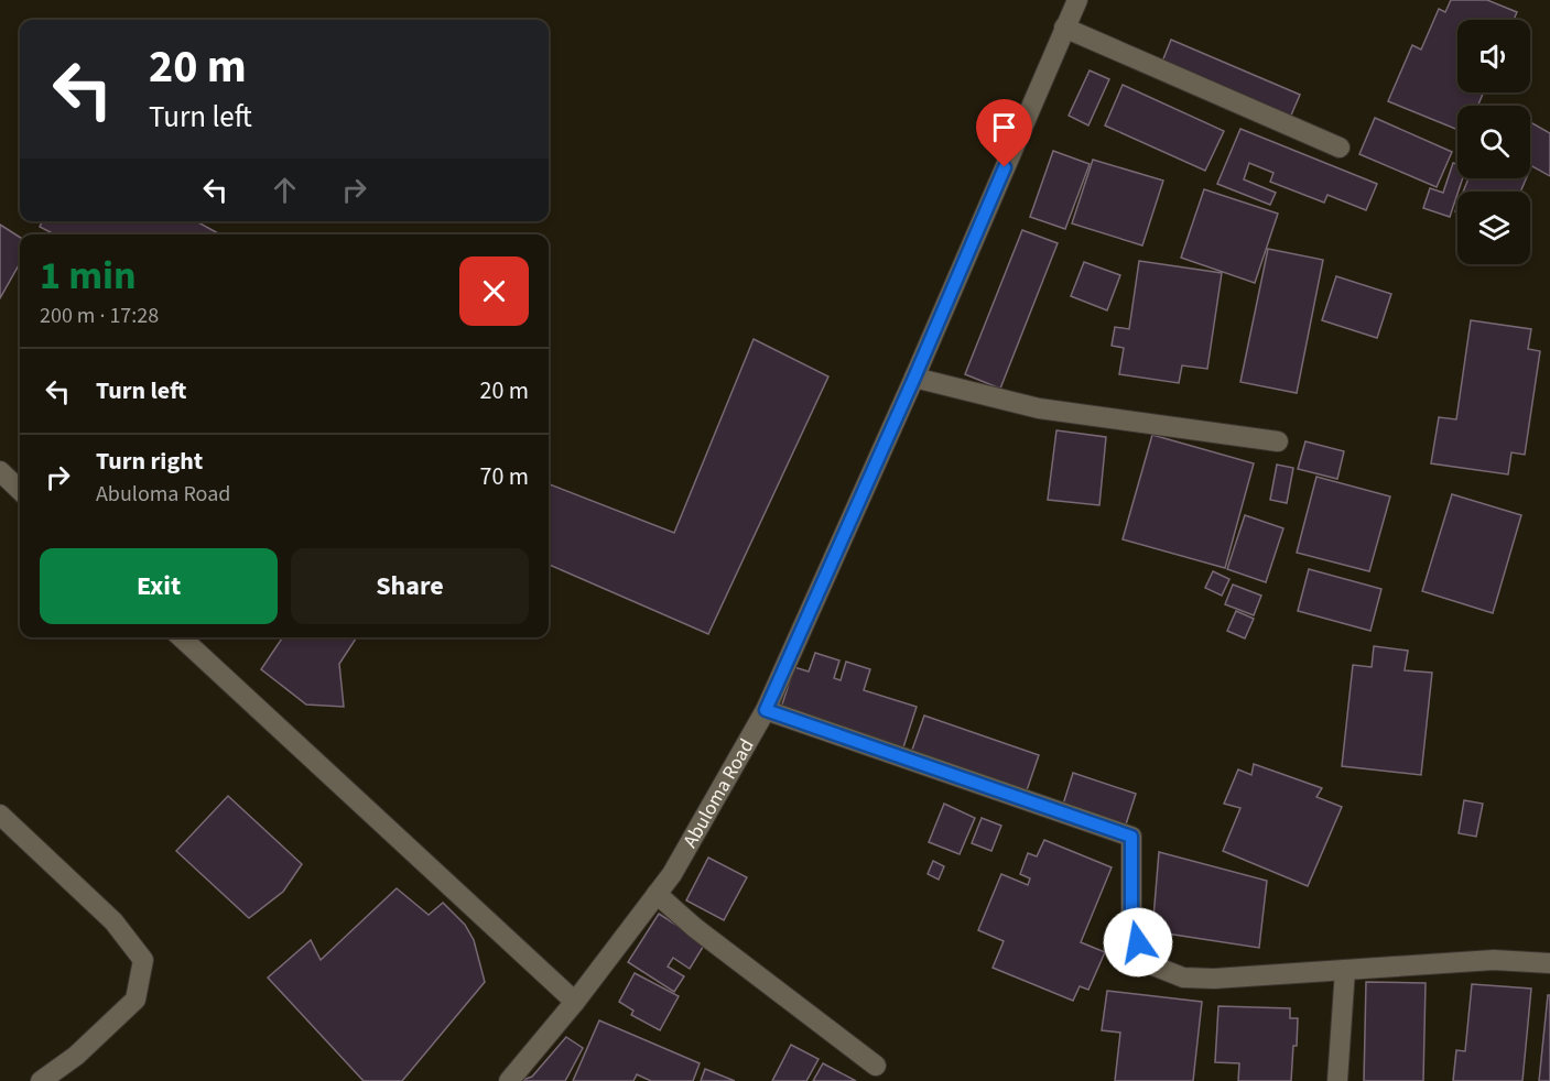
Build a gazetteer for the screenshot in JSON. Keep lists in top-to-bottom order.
{
  "streets": {
    "street": ["Abuloma Road"]
  },
  "page": {
    "turn": ["20 m", "Turn left"],
    "heading": ["1 min", "200 m · 17:28"],
    "list": [
      {
        "name": "Turn left",
        "value": "20 m"
      },
      {
        "name": "Turn right",
        "note": "Abuloma Road",
        "value": "70 m"
      }
    ],
    "buttons": ["Exit", "Share"]
  }
}
